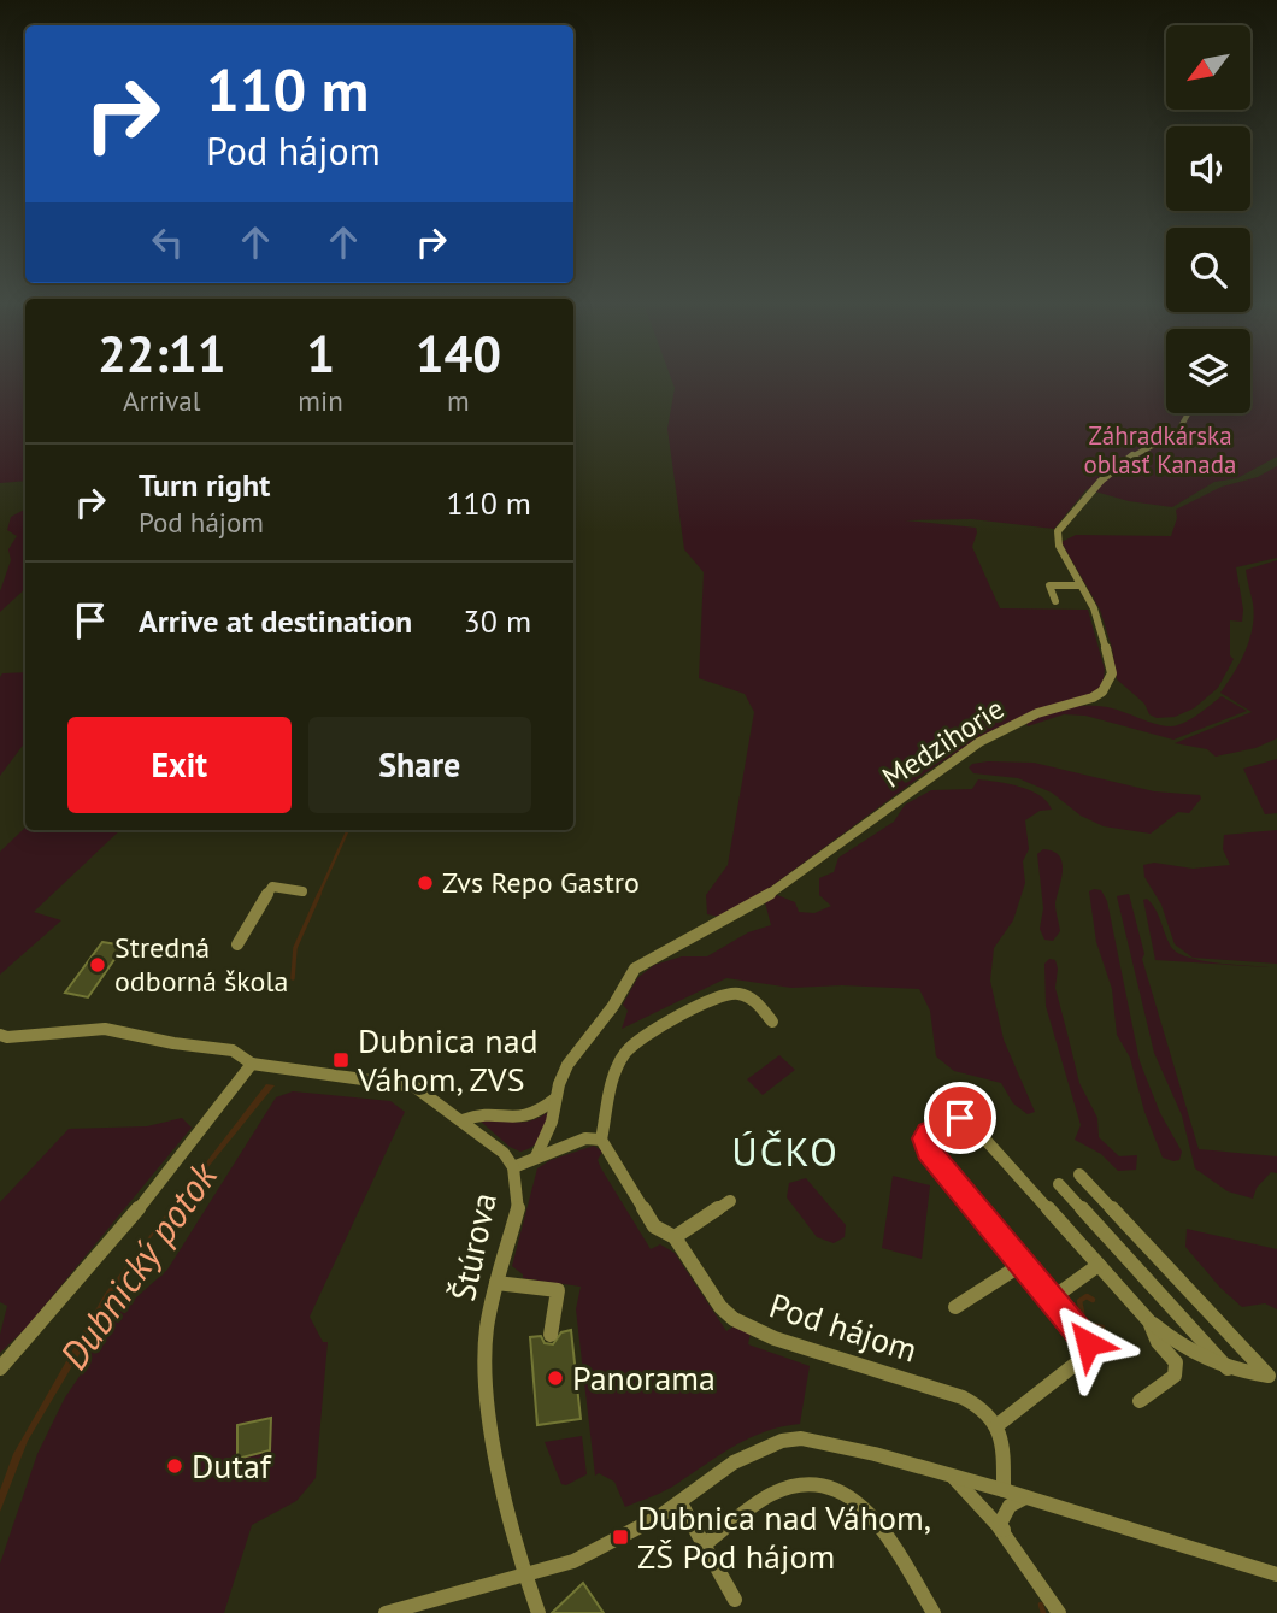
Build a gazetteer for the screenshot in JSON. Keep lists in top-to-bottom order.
{
  "streets": {
    "street": ["Medzihorie", "Štúrova", "Pod hájom"]
  },
  "districts": ["ÚČKO"],
  "water": ["Dubnický potok"],
  "parks": ["Záhradkárska oblasť Kanada"],
  "places": {
    "other": [
      "Zvs Repo Gastro",
      "Stredná odborná škola",
      "Panorama",
      "Dutaf"
    ],
    "transit": ["Dubnica nad Váhom, ZVS", "Dubnica nad Váhom, ZŠ Pod hájom"]
  },
  "north": "bottom left",
  "page": {
    "turn": ["110 m", "Pod hájom"],
    "eta": [
      "22:11",
      "Arrival",
      "1",
      "min",
      "140",
      "m"
    ],
    "list": [
      {
        "name": "Turn right",
        "note": "Pod hájom",
        "value": "110 m"
      },
      {
        "name": "Arrive at destination",
        "value": "30 m"
      }
    ],
    "buttons": ["Exit", "Share"]
  }
}
